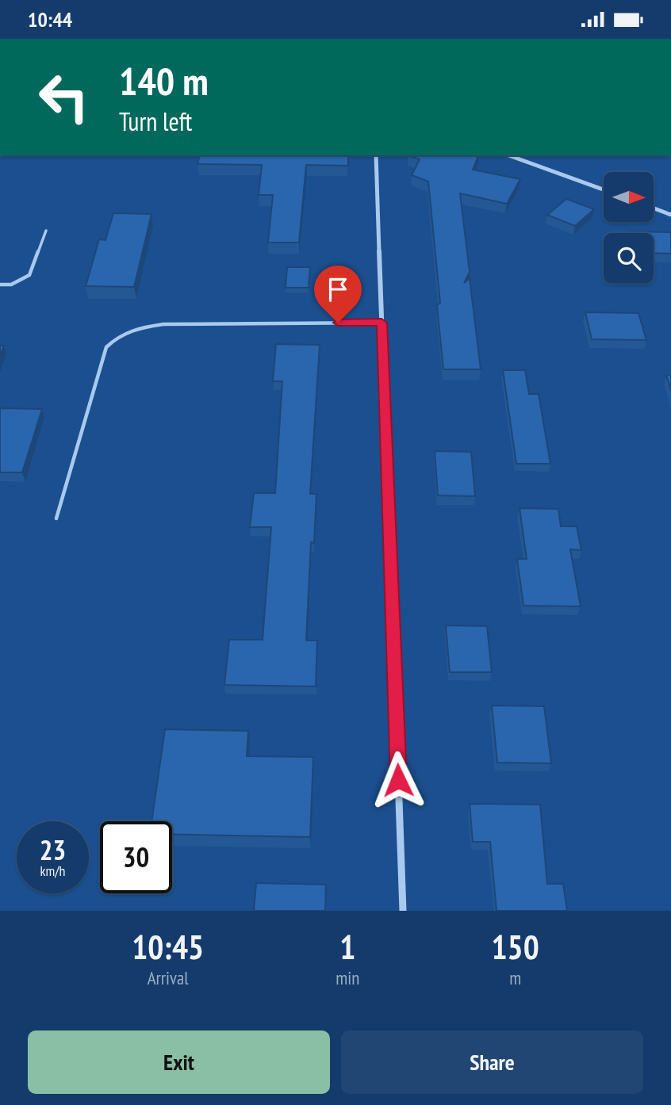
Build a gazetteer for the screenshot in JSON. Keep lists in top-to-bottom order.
{
  "north": "right",
  "page": {
    "status": "10:44",
    "turn": ["140 m", "Turn left"],
    "speed": "23 km/h",
    "limit": "30",
    "eta": [
      "10:45",
      "Arrival",
      "1",
      "min",
      "150",
      "m"
    ],
    "buttons": ["Exit", "Share"]
  }
}
